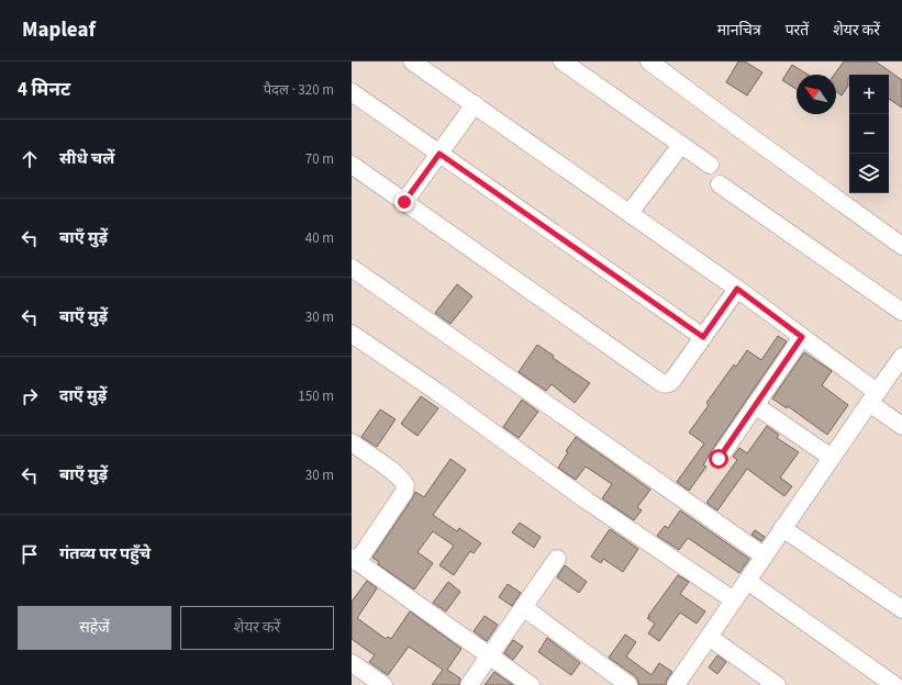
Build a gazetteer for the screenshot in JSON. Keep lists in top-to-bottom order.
{
  "north": "top left",
  "page": {
    "header": "Mapleaf",
    "nav": ["मानचित्र", "परतें", "शेयर करें"],
    "heading": ["4 मिनट", "पैदल · 320 m"],
    "map_buttons": ["+", "−"],
    "list": [
      ["सीधे चलें", "70 m"],
      ["बाएँ मुड़ें", "40 m"],
      ["बाएँ मुड़ें", "30 m"],
      ["दाएँ मुड़ें", "150 m"],
      ["बाएँ मुड़ें", "30 m"],
      "गंतव्य पर पहुँचे"
    ],
    "buttons": ["सहेजें", "शेयर करें"]
  }
}
